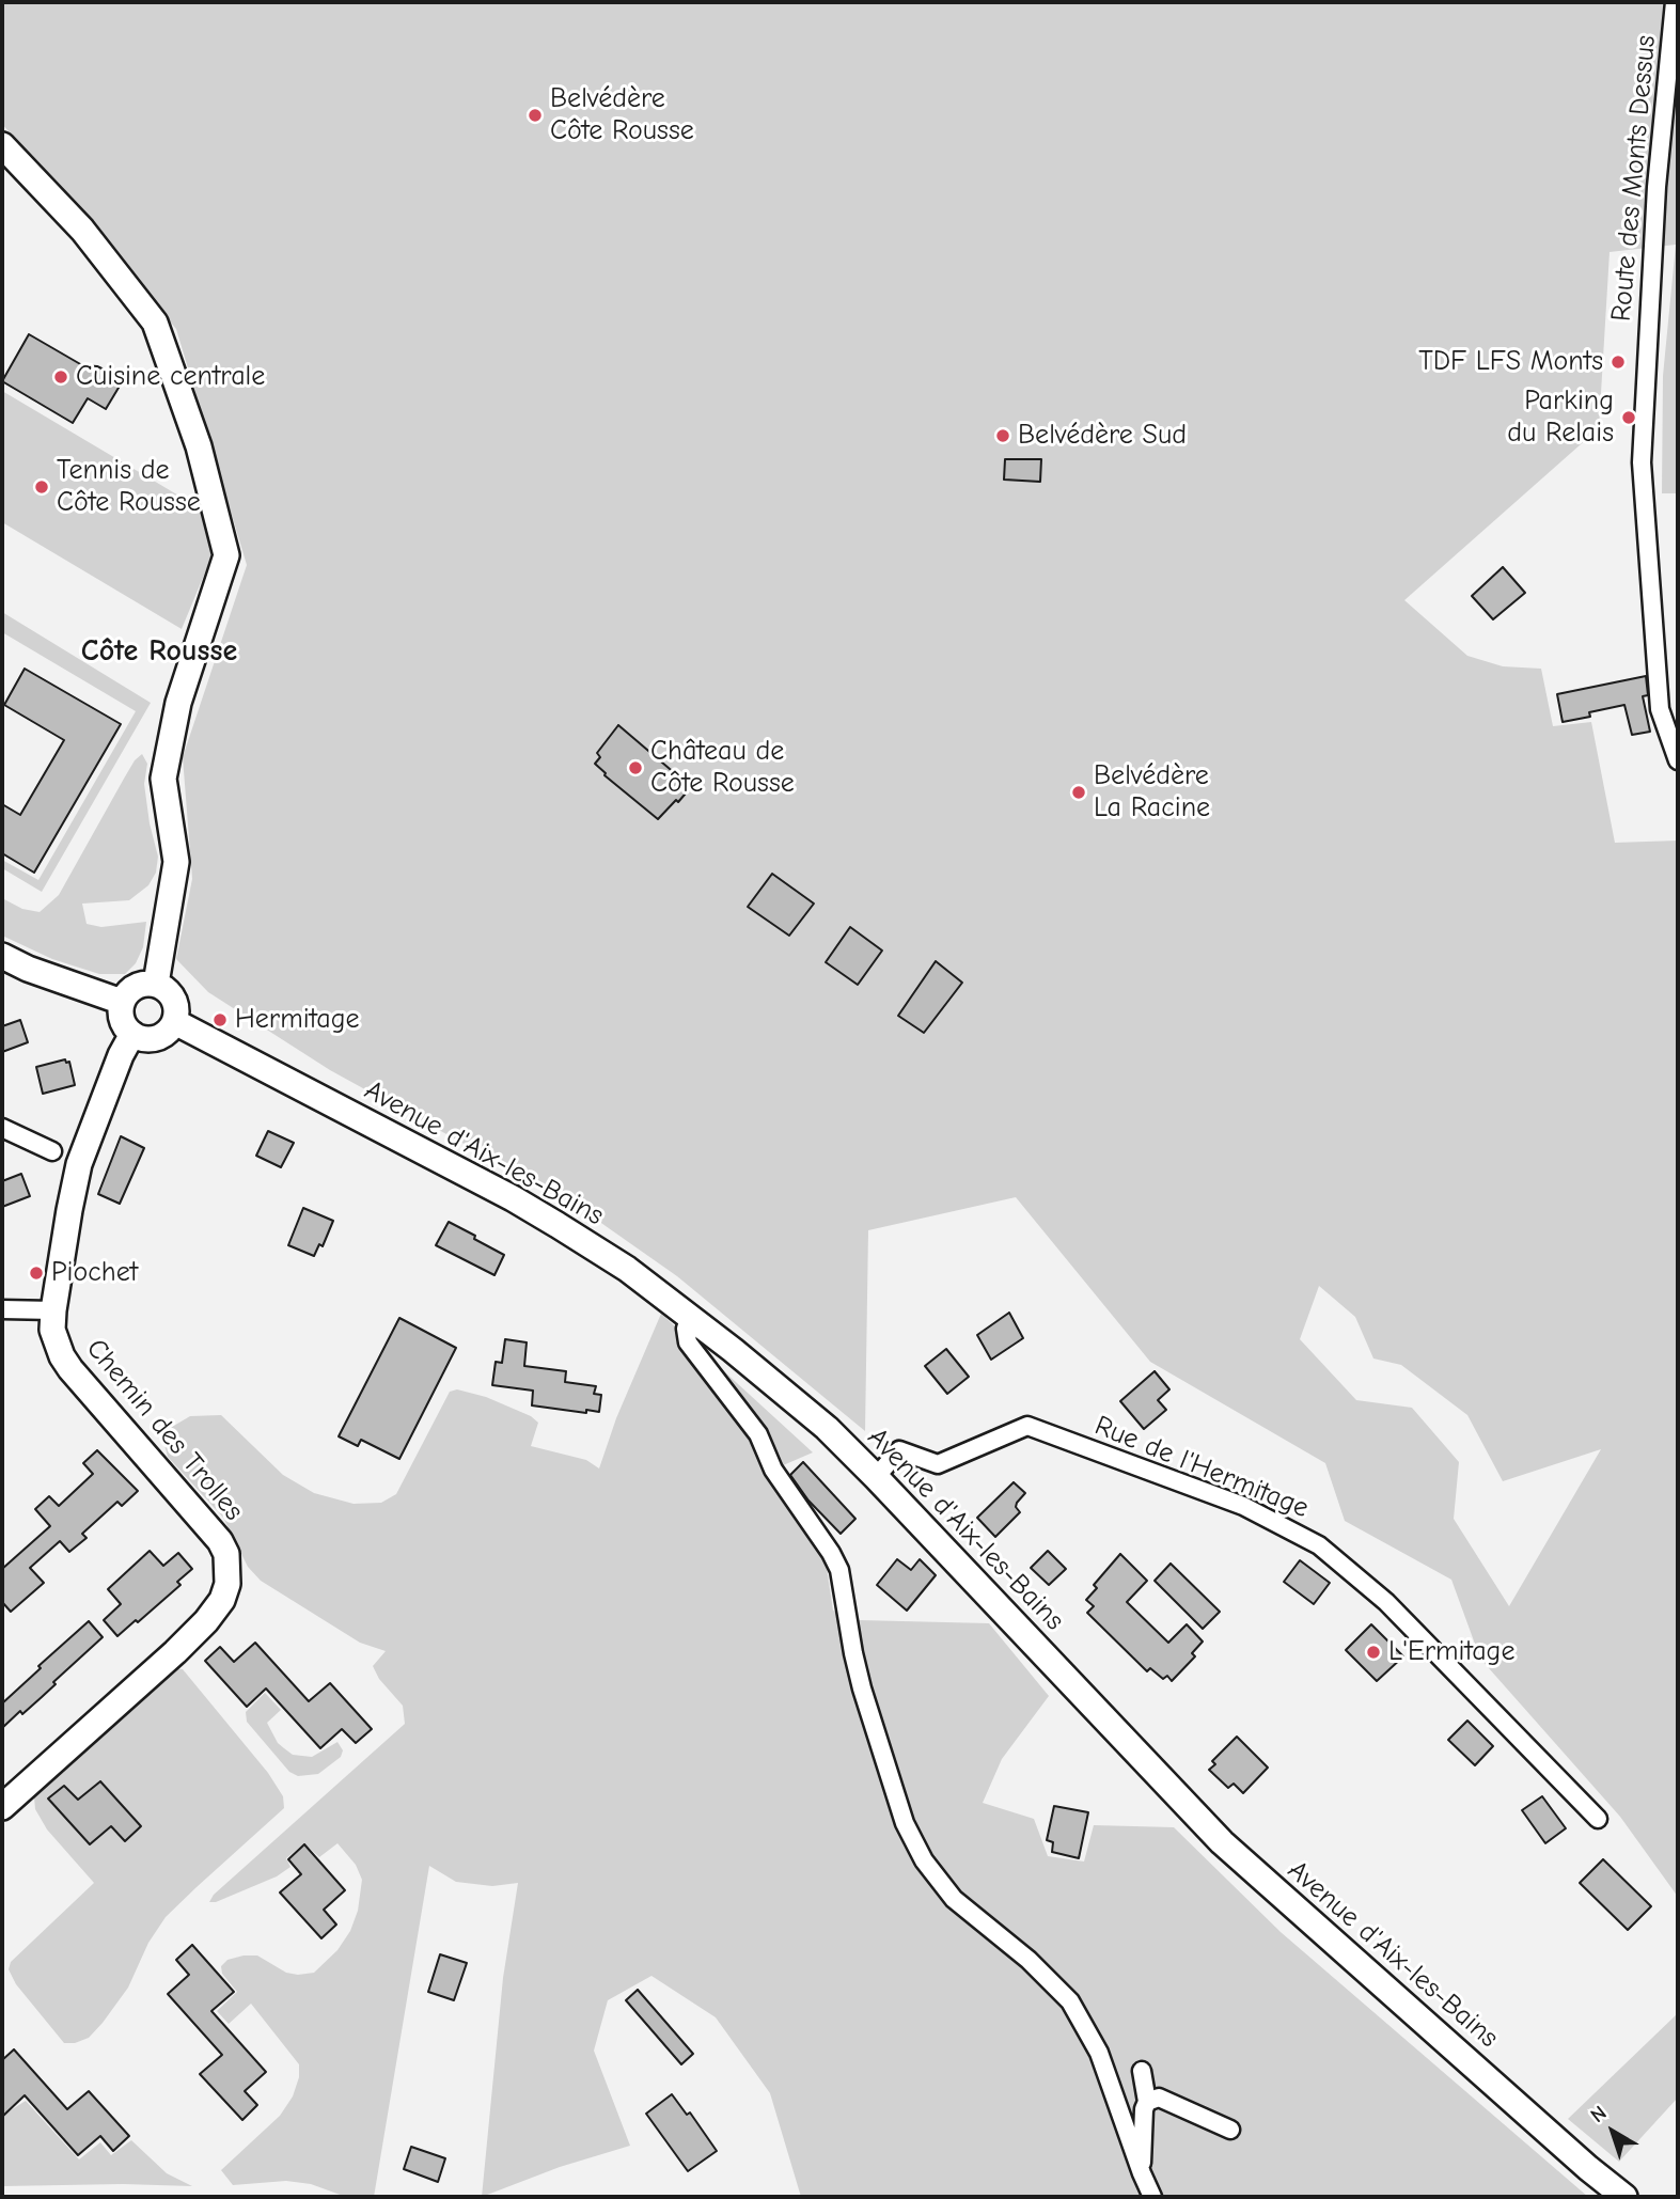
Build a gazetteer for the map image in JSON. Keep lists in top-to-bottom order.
{
  "streets": {
    "main road": ["Avenue d'Aix-les-Bains", "Chemin des Trolles"],
    "street": ["Route des Monts Dessus", "Rue de l'Hermitage"]
  },
  "crossings": [
    ["Avenue d'Aix-les-Bains", "Chemin des Trolles"],
    ["Avenue d'Aix-les-Bains", "Rue de l'Hermitage"]
  ],
  "districts": ["Côte Rousse"],
  "places": [
    "Belvédère Côte Rousse",
    "TDF LFS Monts",
    "Cuisine centrale",
    "Parking du Relais",
    "Belvédère Sud",
    "Tennis de Côte Rousse",
    "Château de Côte Rousse",
    "Belvédère La Racine",
    "Hermitage",
    "Piochet",
    "L'Ermitage"
  ],
  "north": "top left"
}
